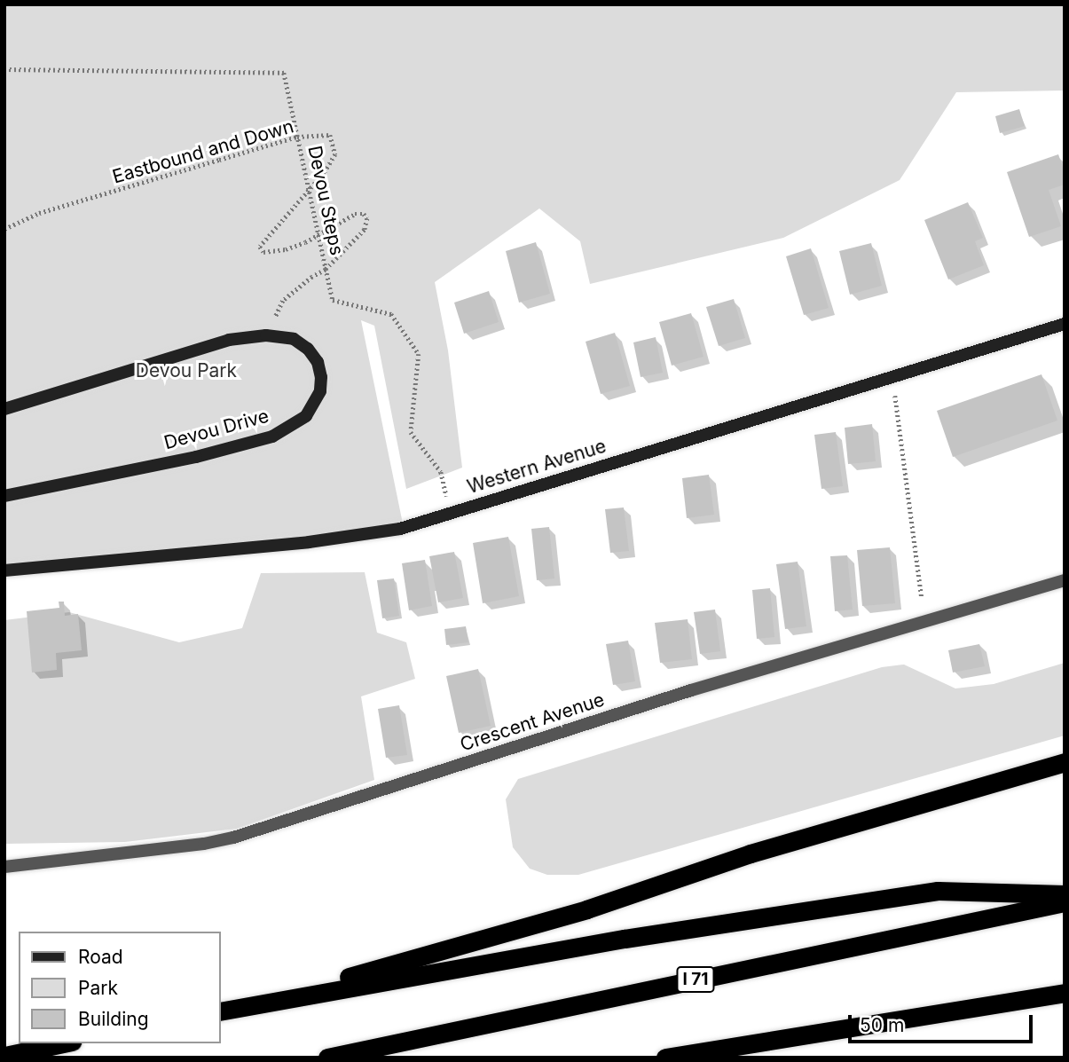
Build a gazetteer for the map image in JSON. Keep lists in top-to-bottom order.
{
  "streets": {
    "highway": ["I 71"],
    "street": ["Devou Drive", "Western Avenue", "Crescent Avenue"],
    "path": ["Eastbound and Down", "Devou Steps"]
  },
  "crossings": [
    ["Eastbound and Down", "Devou Steps"],
    ["Eastbound and Down", "Devou Drive"]
  ],
  "parks": ["Devou Park"],
  "legend": ["Road", "Park", "Building"],
  "scale_bar": "50 m"
}
